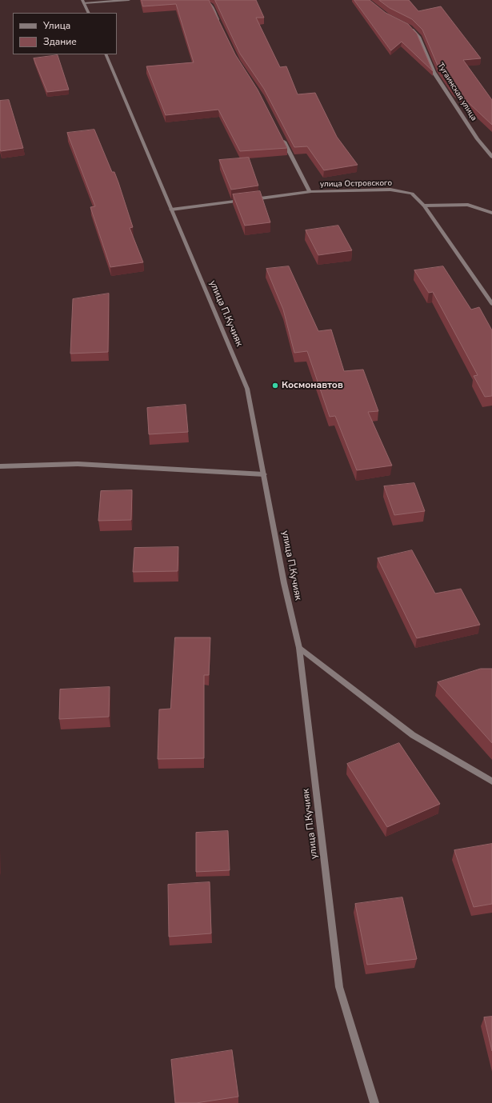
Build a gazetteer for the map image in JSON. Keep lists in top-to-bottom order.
{
  "streets": {
    "street": ["Тугаинская улица", "улица Островского", "улица П.Кучияк"]
  },
  "places": ["Космонавтов"],
  "legend": ["Улица", "Здание"]
}
